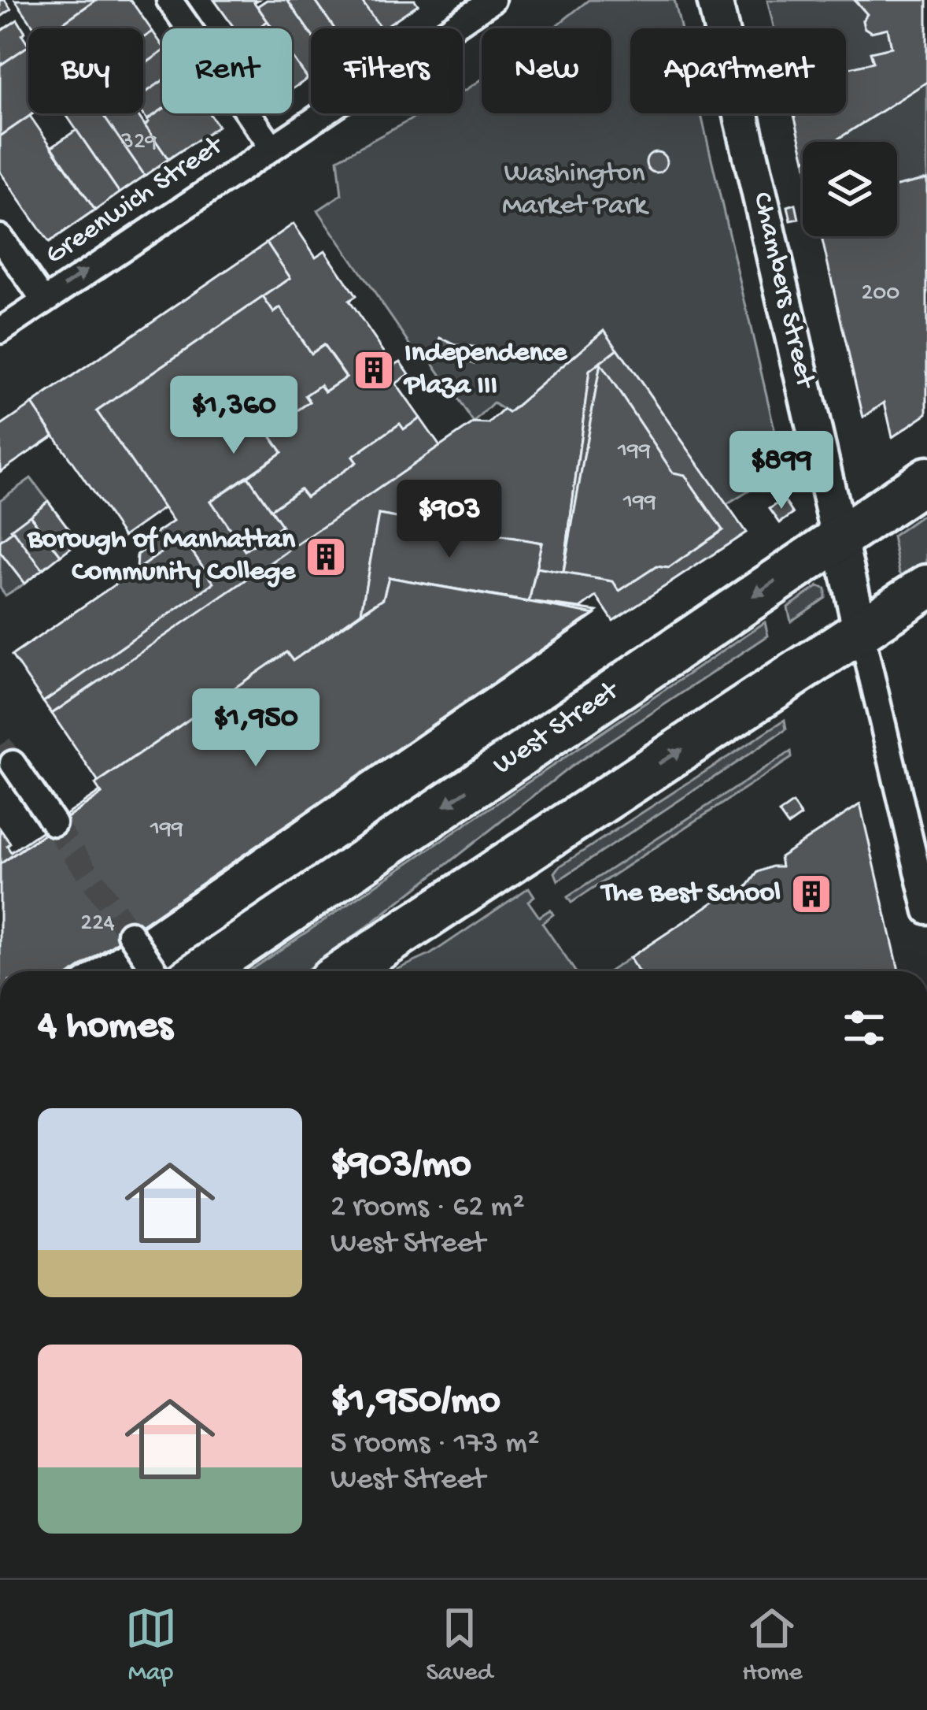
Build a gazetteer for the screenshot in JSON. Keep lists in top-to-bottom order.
{
  "streets": {
    "highway": ["West Street"],
    "main road": ["Chambers Street"],
    "street": ["Greenwich Street"]
  },
  "crossings": [
    ["Chambers Street", "West Street"]
  ],
  "one_way": ["Greenwich Street"],
  "parks": ["Washington Market Park"],
  "places": {
    "building": ["Independence Plaza III", "Borough of Manhattan Community College", "The Best School"]
  },
  "house_numbers": [
    "329",
    "200",
    "199",
    "199",
    "199",
    "224"
  ],
  "page": {
    "chip": [
      "Buy",
      "Rent",
      "Filters",
      "New",
      "Apartment"
    ],
    "price": [
      "$1,360",
      "$899",
      "$903",
      "$1,950"
    ],
    "heading": "4 homes",
    "list": [
      {
        "name": "$903/mo",
        "note": "2 rooms · 62 m² · West Street"
      },
      {
        "name": "$1,950/mo",
        "note": "5 rooms · 173 m² · West Street"
      }
    ],
    "tabs": ["Map", "Saved", "Home"]
  }
}
